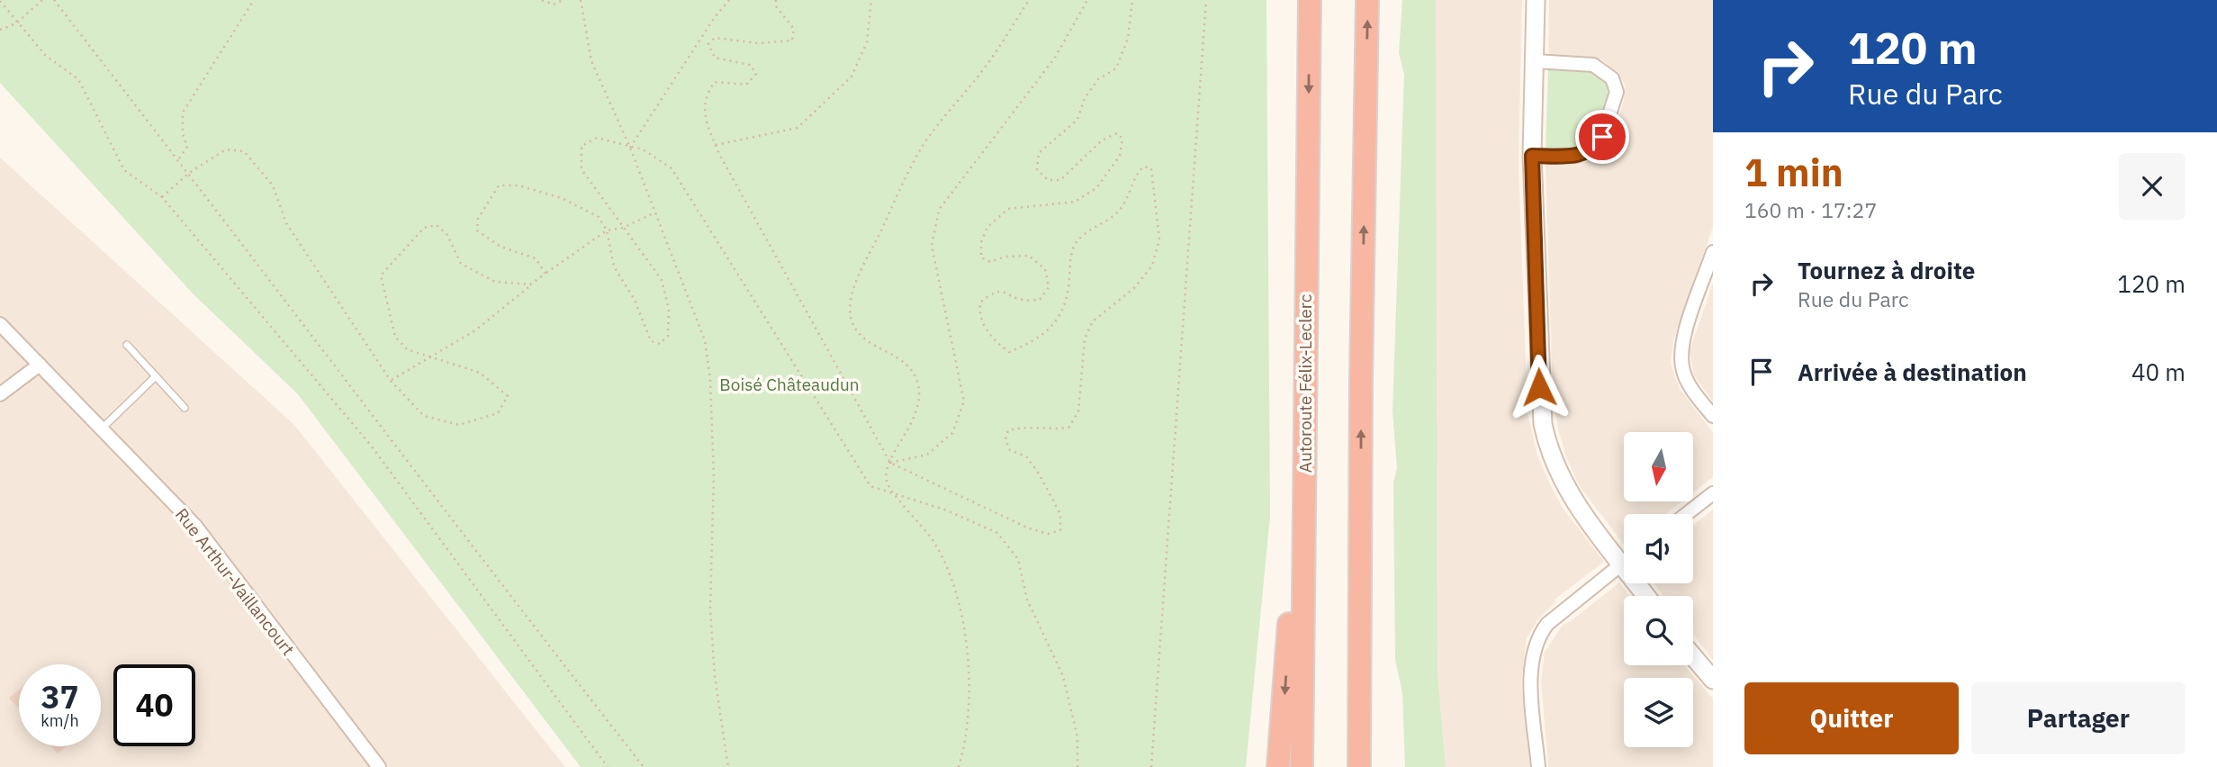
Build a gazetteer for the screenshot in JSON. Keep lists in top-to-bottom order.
{
  "streets": {
    "highway": ["Autoroute Félix-Leclerc"],
    "street": ["Rue Arthur-Vaillancourt"]
  },
  "parks": ["Boisé Châteaudun"],
  "north": "bottom",
  "page": {
    "turn": ["120 m", "Rue du Parc"],
    "heading": ["1 min", "160 m · 17:27"],
    "list": [
      {
        "name": "Tournez à droite",
        "note": "Rue du Parc",
        "value": "120 m"
      },
      {
        "name": "Arrivée à destination",
        "value": "40 m"
      }
    ],
    "speed": "37 km/h",
    "limit": "40",
    "buttons": ["Quitter", "Partager"]
  }
}
